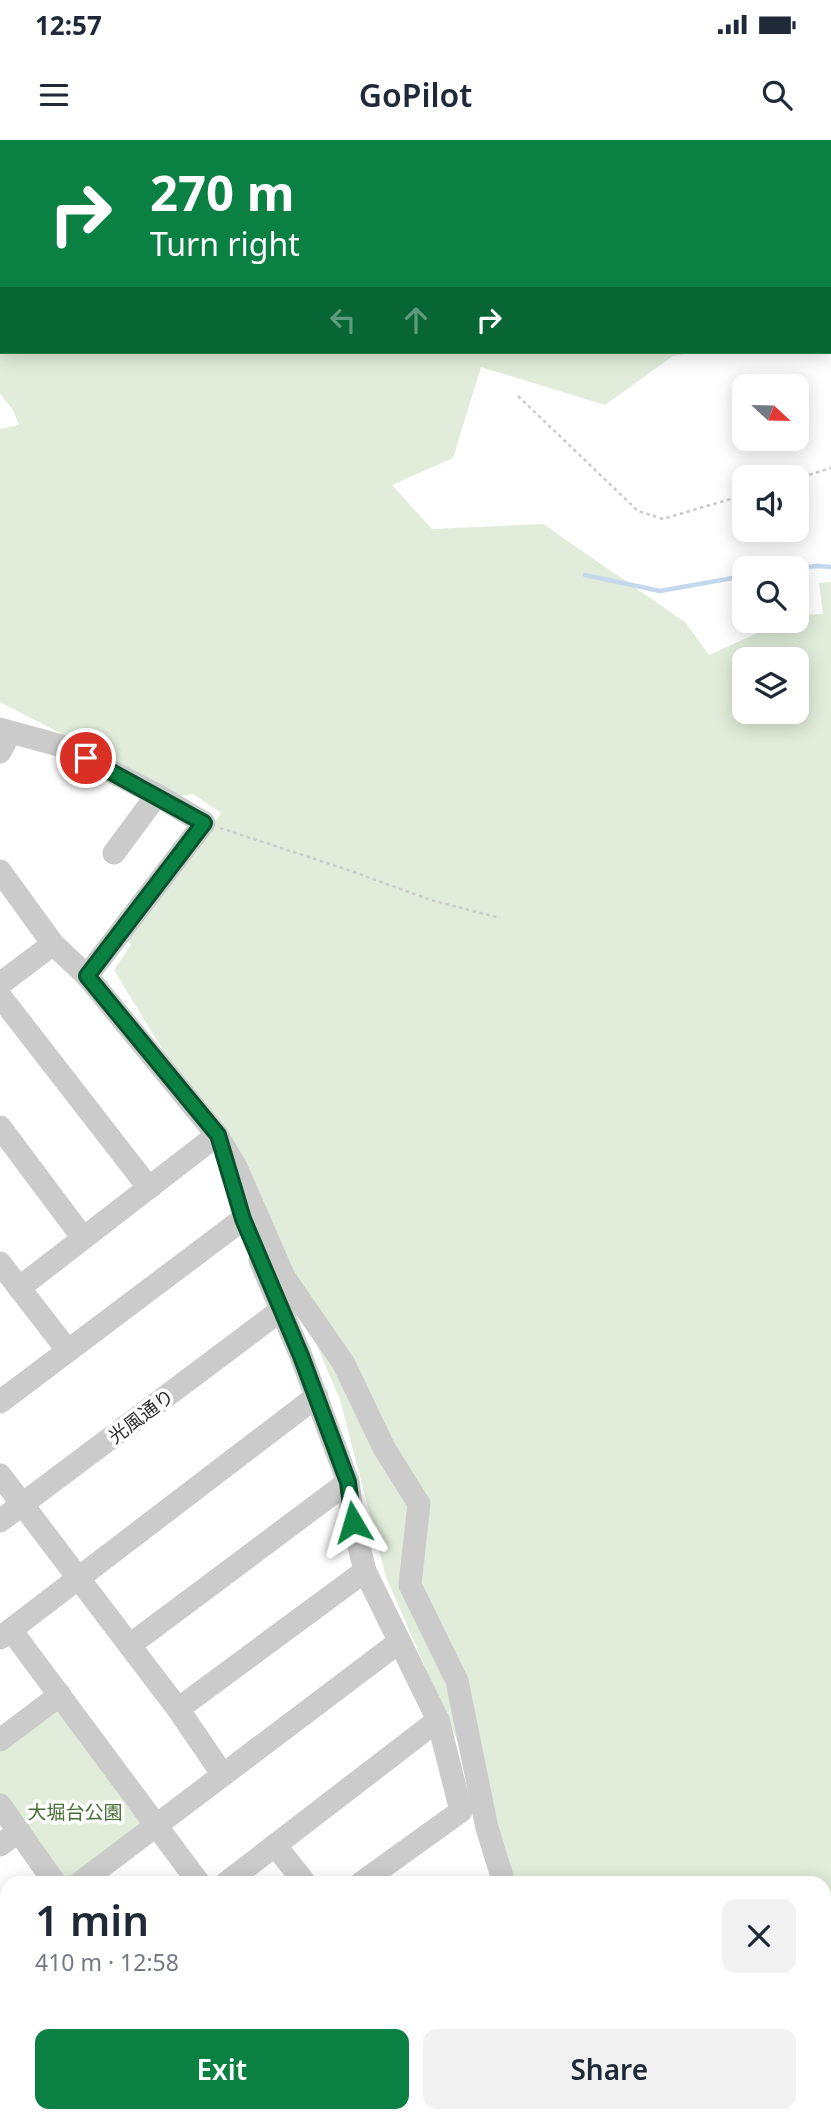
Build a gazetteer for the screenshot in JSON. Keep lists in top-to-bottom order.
{
  "streets": {
    "street": ["光風通り"]
  },
  "parks": ["大堀台公園"],
  "north": "right",
  "page": {
    "status": "12:57",
    "header": "GoPilot",
    "turn": ["270 m", "Turn right"],
    "heading": ["1 min", "410 m · 12:58"],
    "buttons": ["Exit", "Share"]
  }
}
